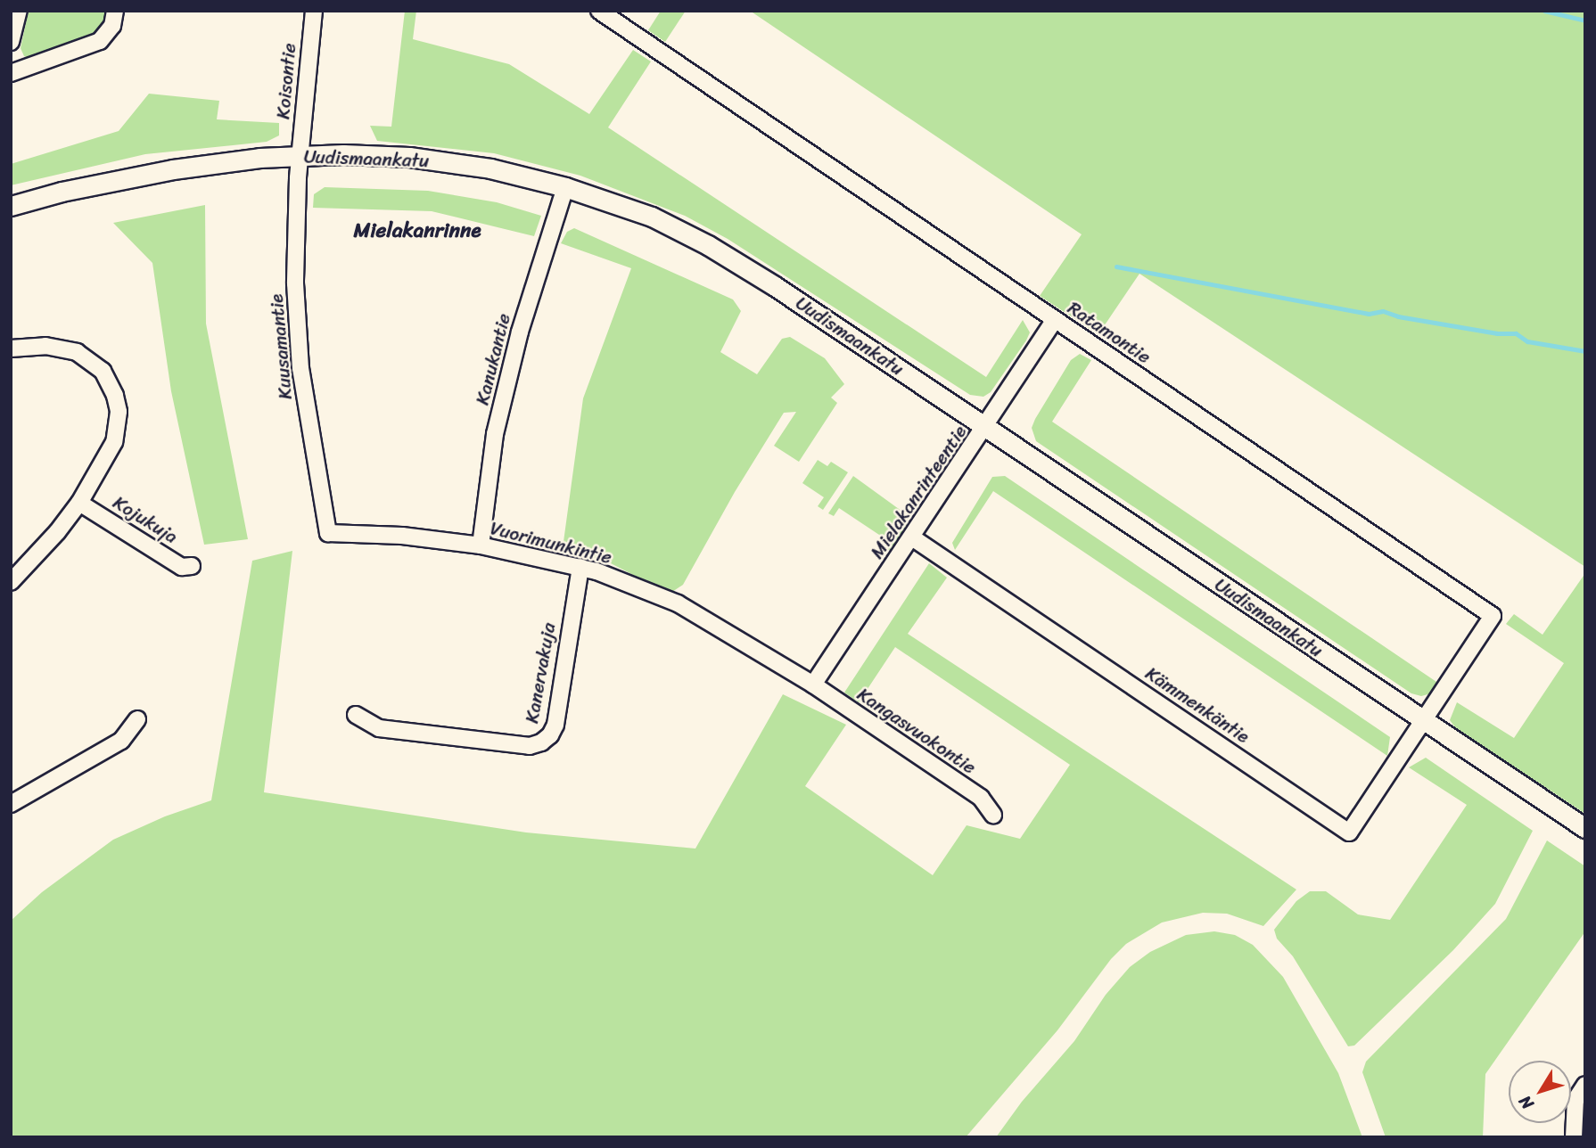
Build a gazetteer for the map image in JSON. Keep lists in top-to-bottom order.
{
  "streets": {
    "street": [
      "Koisontie",
      "Uudismaankatu",
      "Ratamontie",
      "Kuusamantie",
      "Kanukantie",
      "Mielakanrinteentie",
      "Kojukuja",
      "Vuorimunkintie",
      "Kanervakuja",
      "Kämmenkäntie",
      "Kangasvuokontie"
    ]
  },
  "crossings": [
    ["Koisontie", "Uudismaankatu"],
    ["Koisontie", "Kuusamantie"],
    ["Uudismaankatu", "Ratamontie"],
    ["Uudismaankatu", "Kuusamantie"],
    ["Uudismaankatu", "Kanukantie"],
    ["Uudismaankatu", "Mielakanrinteentie"],
    ["Uudismaankatu", "Kämmenkäntie"],
    ["Ratamontie", "Mielakanrinteentie"],
    ["Ratamontie", "Kämmenkäntie"],
    ["Kuusamantie", "Vuorimunkintie"],
    ["Kanukantie", "Vuorimunkintie"],
    ["Mielakanrinteentie", "Vuorimunkintie"],
    ["Mielakanrinteentie", "Kämmenkäntie"],
    ["Mielakanrinteentie", "Kangasvuokontie"],
    ["Vuorimunkintie", "Kanervakuja"],
    ["Vuorimunkintie", "Kangasvuokontie"]
  ],
  "districts": ["Mielakanrinne"],
  "north": "bottom left"
}
